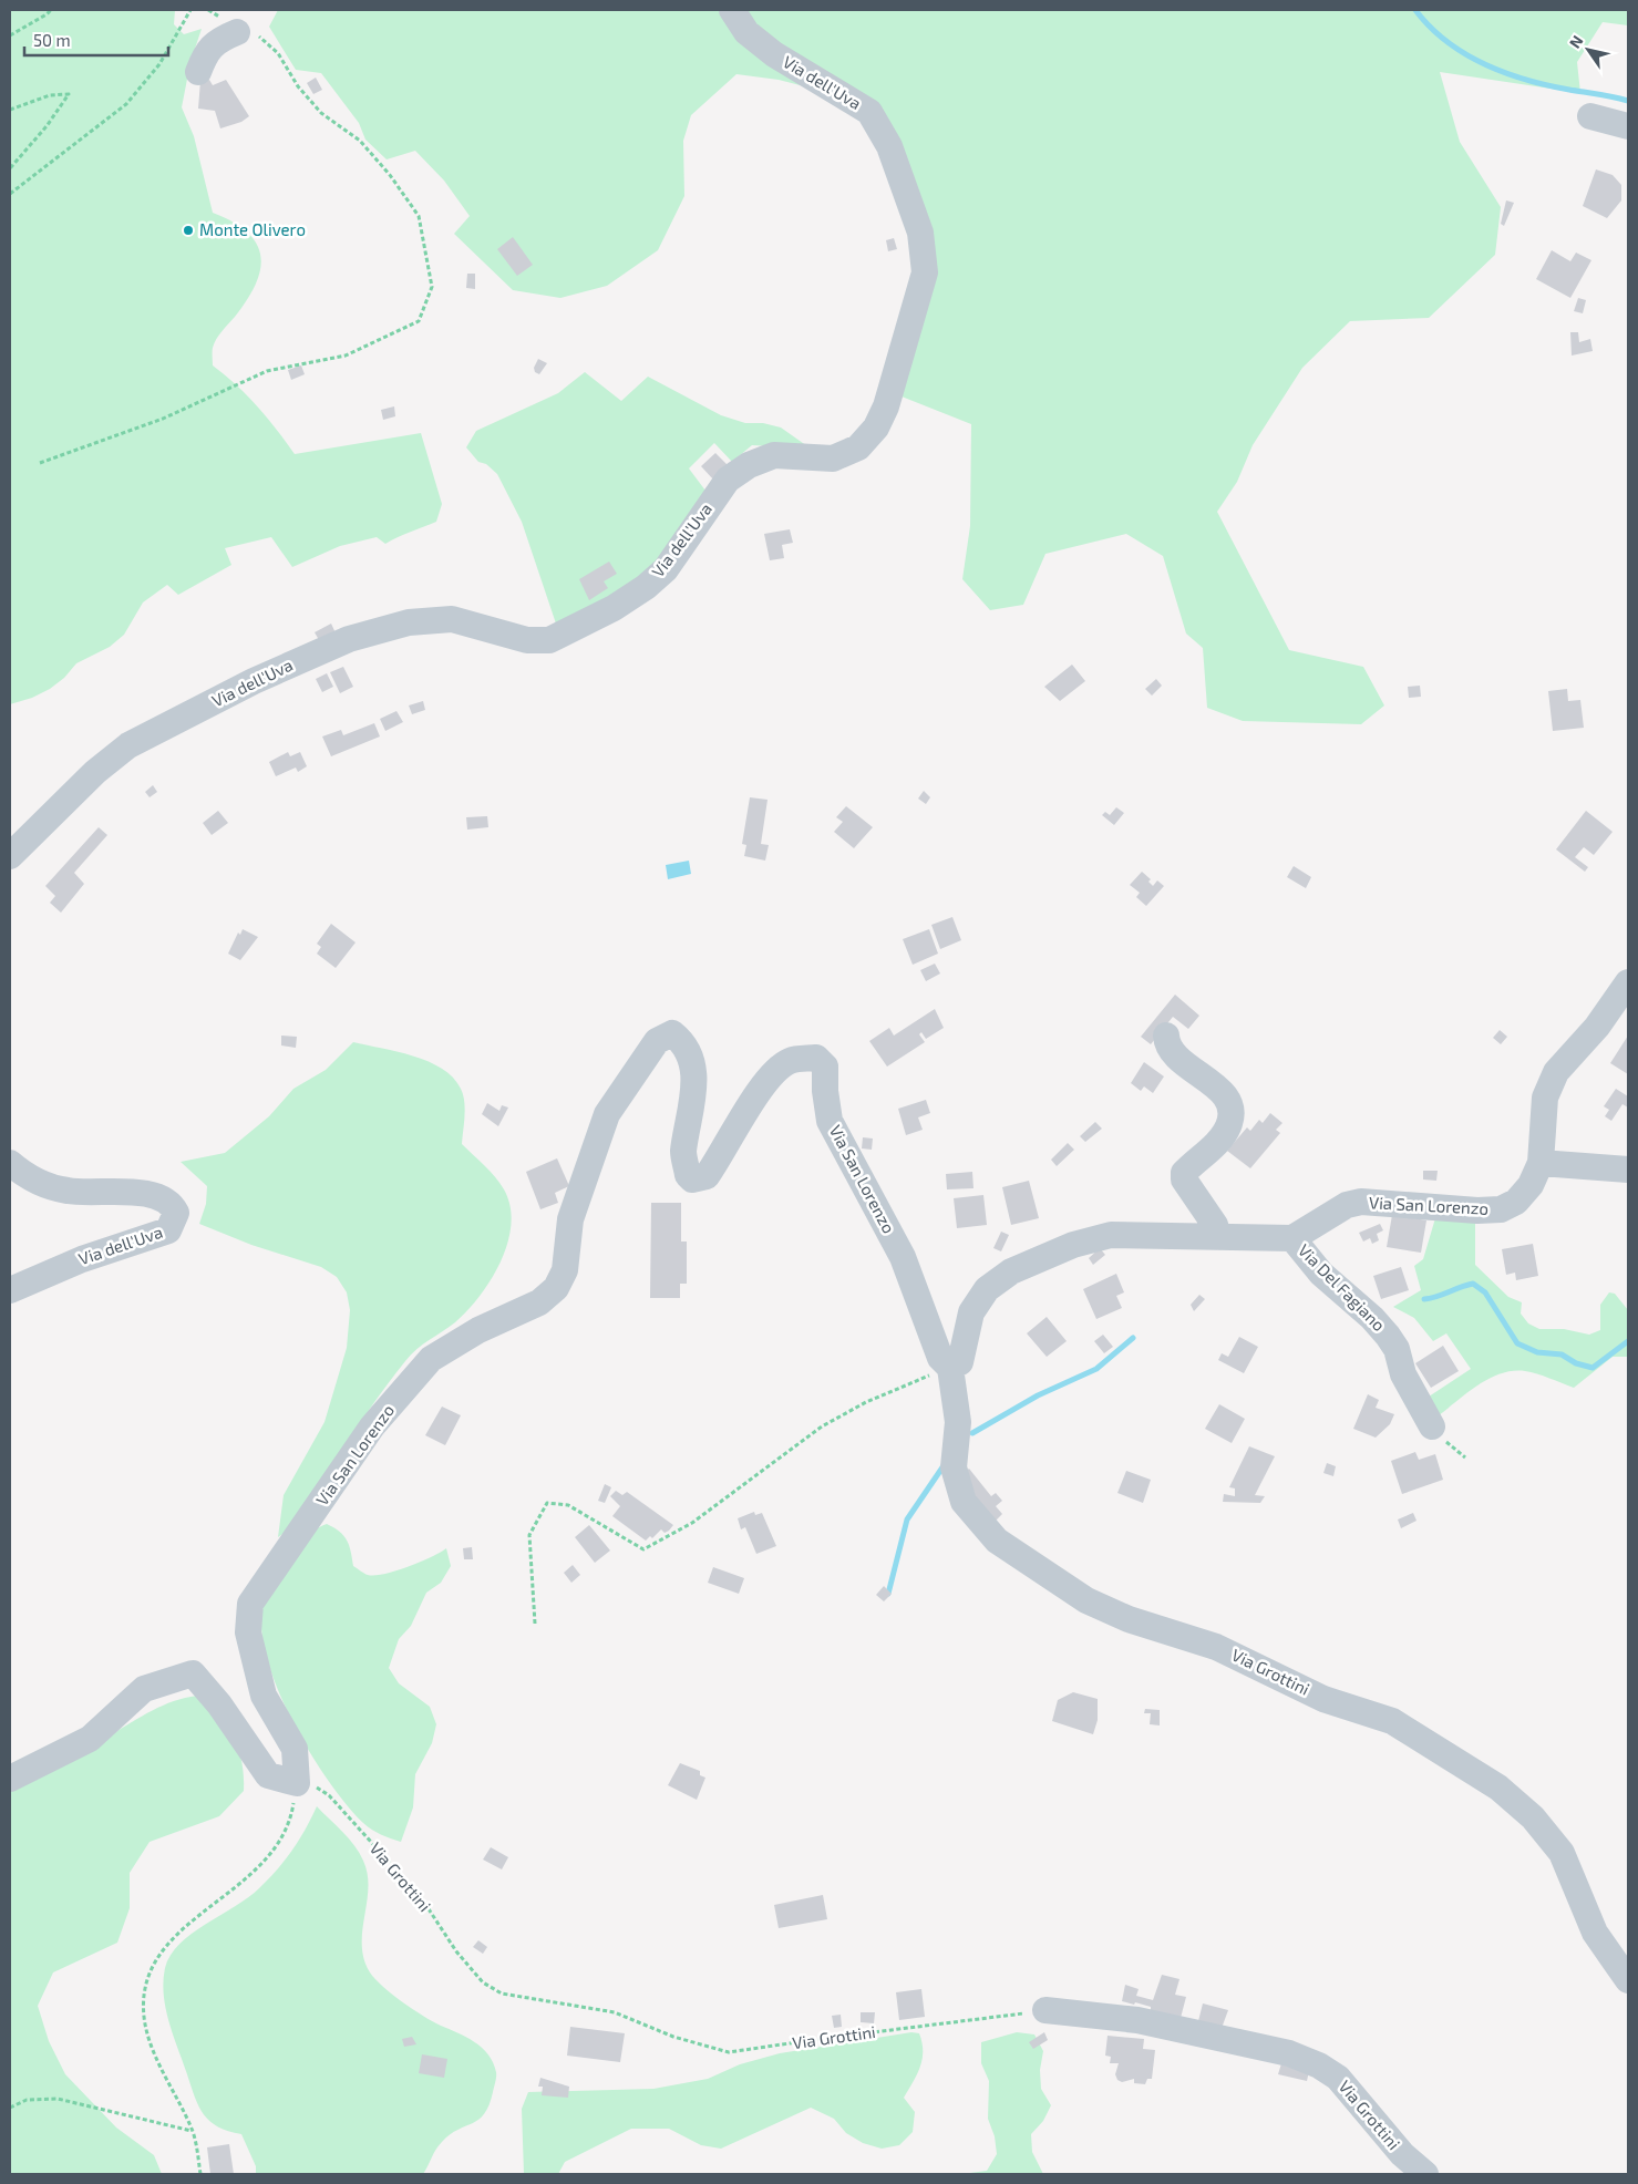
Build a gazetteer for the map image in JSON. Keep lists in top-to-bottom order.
{
  "streets": {
    "street": [
      "Via dell'Uva",
      "Via San Lorenzo",
      "Via Del Fagiano",
      "Via Grottini"
    ]
  },
  "crossings": [
    ["Via San Lorenzo", "Via Del Fagiano"],
    ["Via San Lorenzo", "Via Grottini"]
  ],
  "places": ["Monte Olivero"],
  "scale_bar": "50 m",
  "north": "top left"
}
